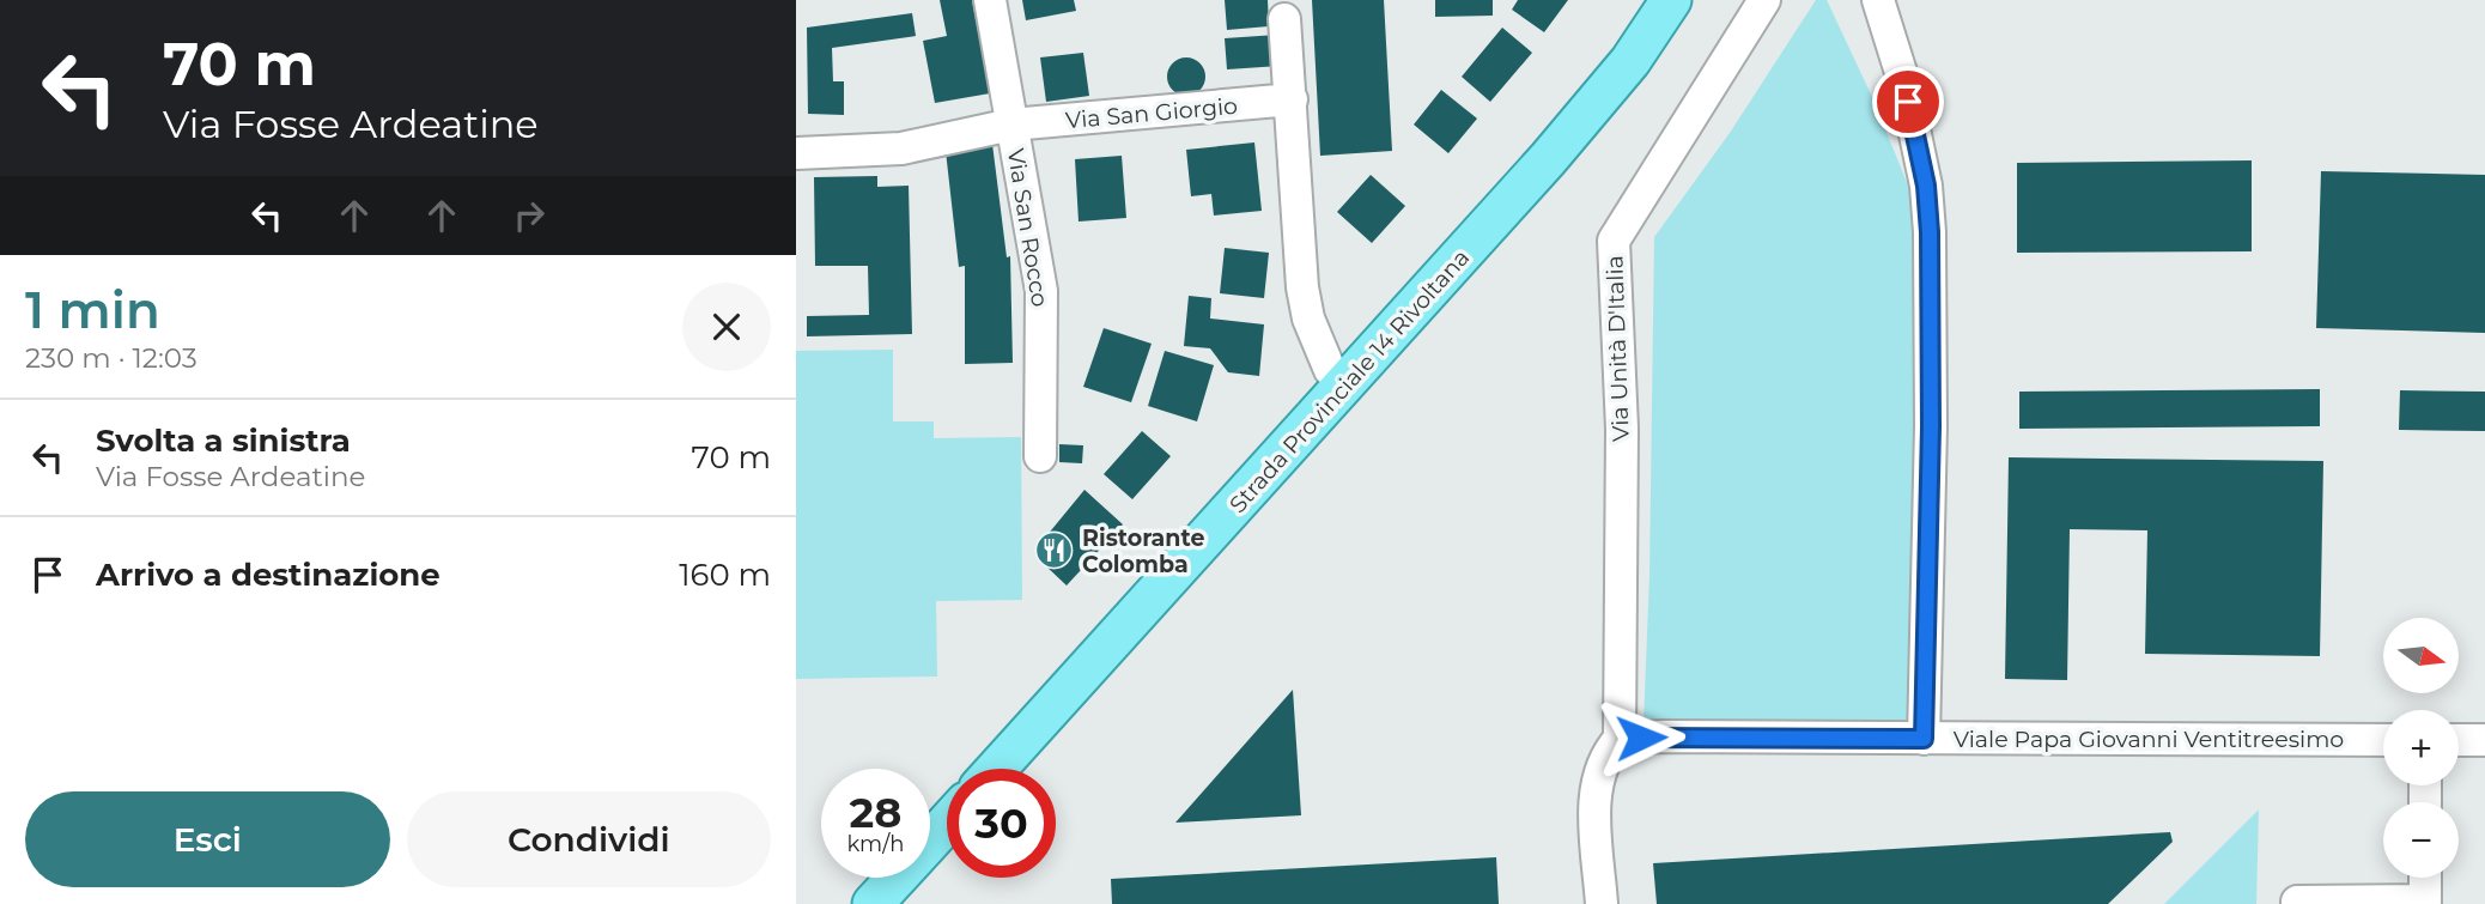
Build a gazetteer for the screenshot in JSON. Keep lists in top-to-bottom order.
{
  "streets": {
    "main road": ["Strada Provinciale 14 Rivoltana"],
    "street": [
      "Via San Giorgio",
      "Via San Rocco",
      "Via Unità D'Italia",
      "Viale Papa Giovanni Ventitreesimo"
    ]
  },
  "crossings": [
    ["Via San Giorgio", "Via San Rocco"],
    ["Via Unità D'Italia", "Viale Papa Giovanni Ventitreesimo"]
  ],
  "places": {
    "restaurant": ["Ristorante Colomba"]
  },
  "north": "right",
  "page": {
    "turn": ["70 m", "Via Fosse Ardeatine"],
    "heading": ["1 min", "230 m · 12:03"],
    "list": [
      {
        "name": "Svolta a sinistra",
        "note": "Via Fosse Ardeatine",
        "value": "70 m"
      },
      {
        "name": "Arrivo a destinazione",
        "value": "160 m"
      }
    ],
    "map_buttons": ["+", "−"],
    "speed": "28 km/h",
    "limit": "30",
    "buttons": ["Esci", "Condividi"]
  }
}
